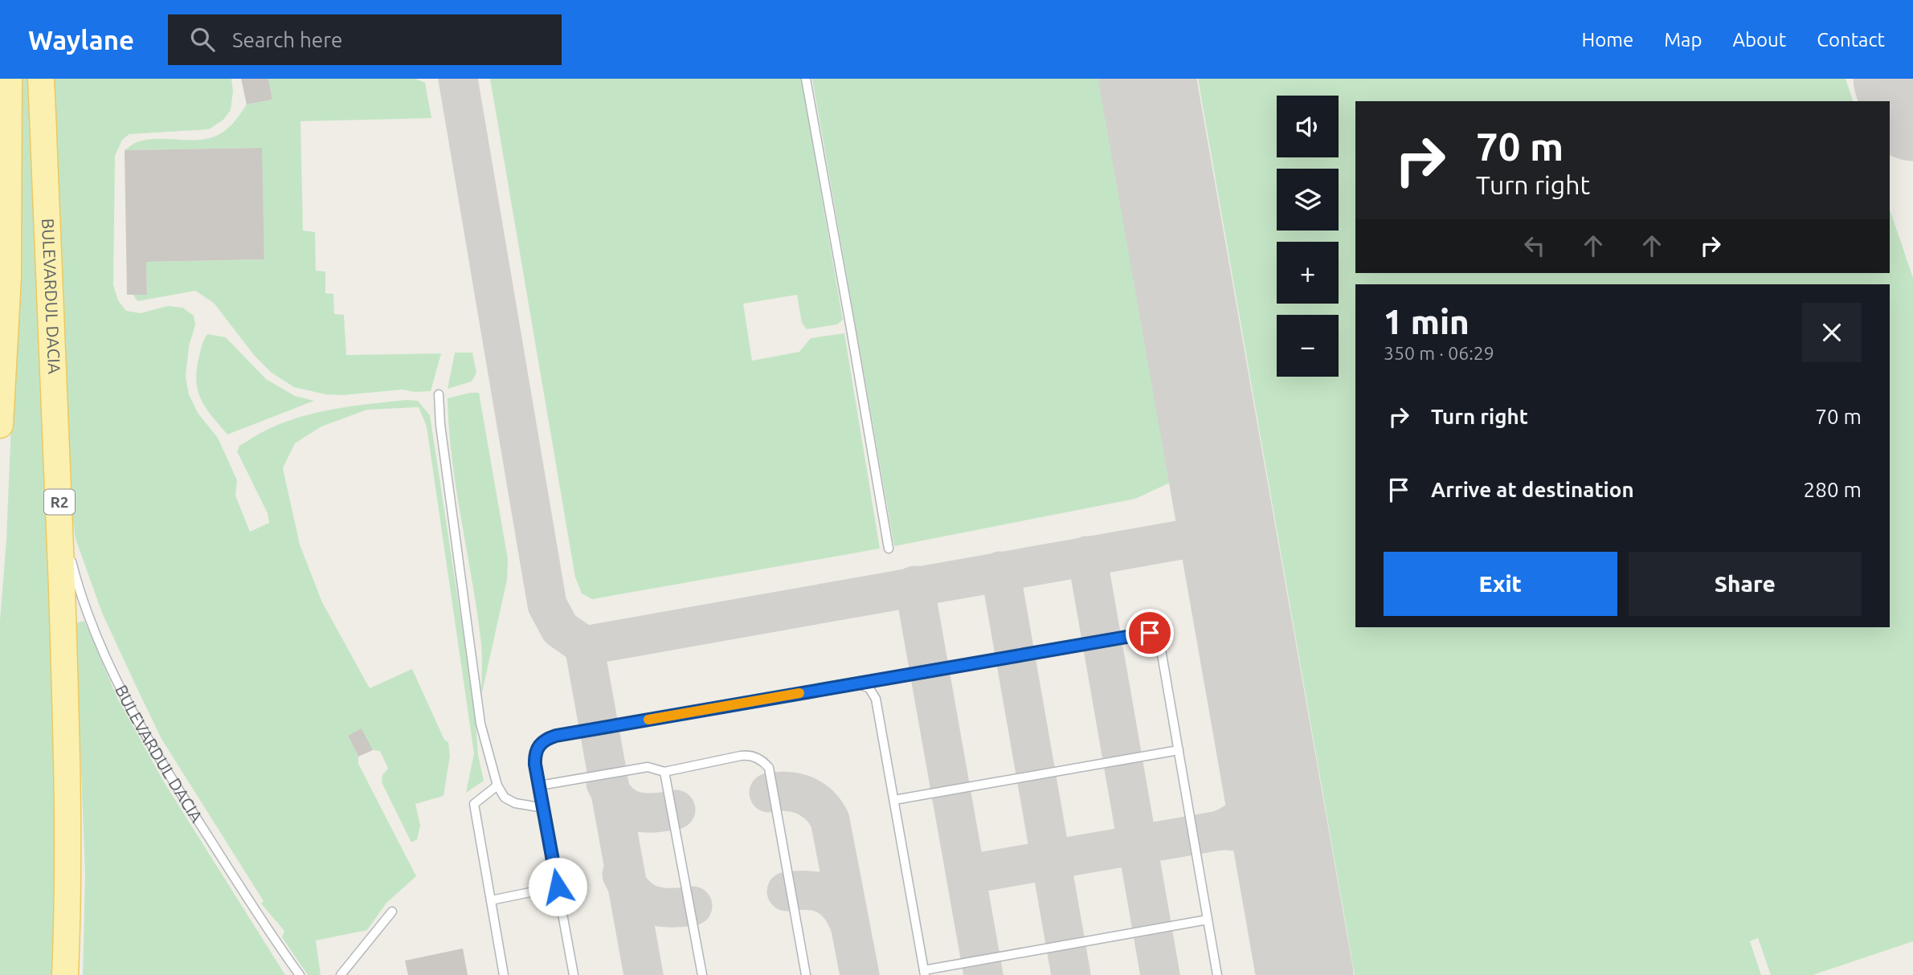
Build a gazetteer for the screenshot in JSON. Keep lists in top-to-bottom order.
{
  "streets": {
    "main road": ["BULEVARDUL DACIA", "R2"]
  },
  "page": {
    "header": "Waylane",
    "search": "Search here",
    "nav": [
      "Home",
      "Map",
      "About",
      "Contact"
    ],
    "map_buttons": ["+", "−"],
    "turn": ["70 m", "Turn right"],
    "heading": ["1 min", "350 m · 06:29"],
    "list": [
      {
        "name": "Turn right",
        "value": "70 m"
      },
      {
        "name": "Arrive at destination",
        "value": "280 m"
      }
    ],
    "buttons": ["Exit", "Share"]
  }
}
